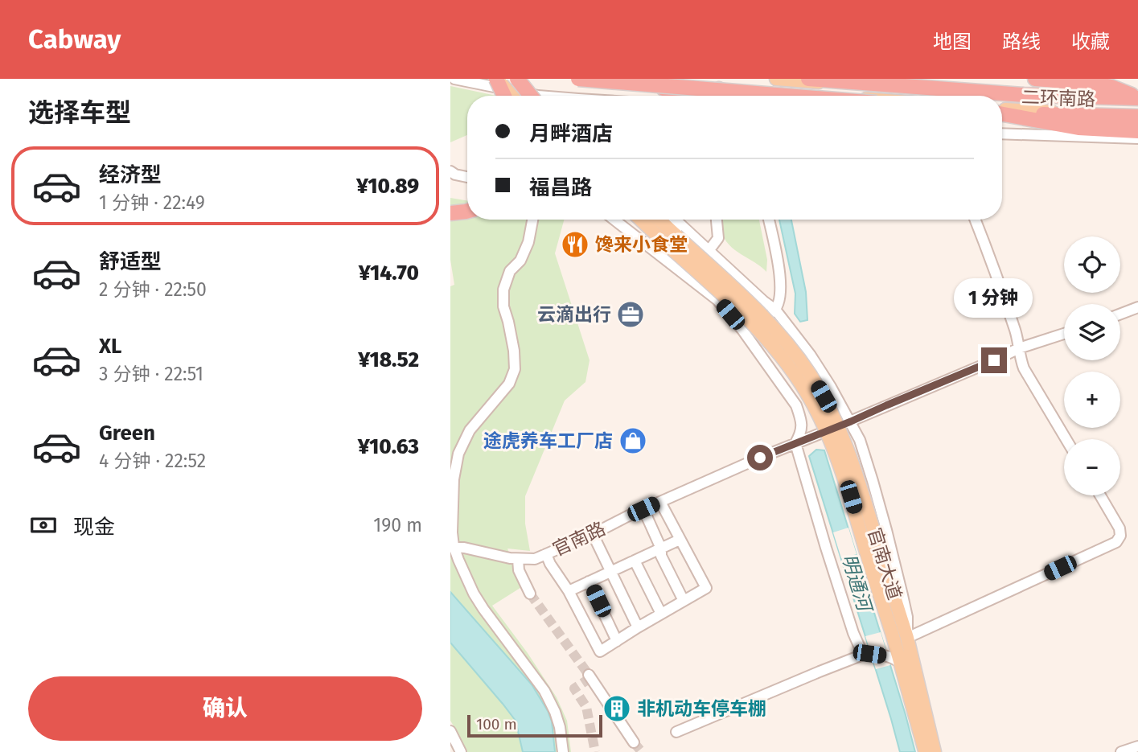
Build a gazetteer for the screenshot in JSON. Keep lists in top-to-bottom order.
{
  "streets": {
    "main road": ["二环南路", "官南大道"],
    "street": ["官南路"]
  },
  "water": ["明通河"],
  "places": {
    "restaurant": ["馋来小食堂"],
    "office": ["云滴出行"],
    "shop": ["途虎养车工厂店"],
    "building": ["非机动车停车棚"]
  },
  "scale_bar": "100 m",
  "page": {
    "header": "Cabway",
    "nav": ["地图", "路线", "收藏"],
    "heading": "选择车型",
    "banner": ["月畔酒店", "福昌路"],
    "list": [
      {
        "name": "经济型",
        "note": "1 分钟 · 22:49",
        "value": "¥10.89"
      },
      {
        "name": "舒适型",
        "note": "2 分钟 · 22:50",
        "value": "¥14.70"
      },
      {
        "name": "XL",
        "note": "3 分钟 · 22:51",
        "value": "¥18.52"
      },
      {
        "name": "Green",
        "note": "4 分钟 · 22:52",
        "value": "¥10.63"
      }
    ],
    "map_buttons": ["+", "−"],
    "bubble": "1 分钟",
    "pay": ["现金", "190 m"],
    "buttons": "确认",
    "scale": "100 m"
  }
}
